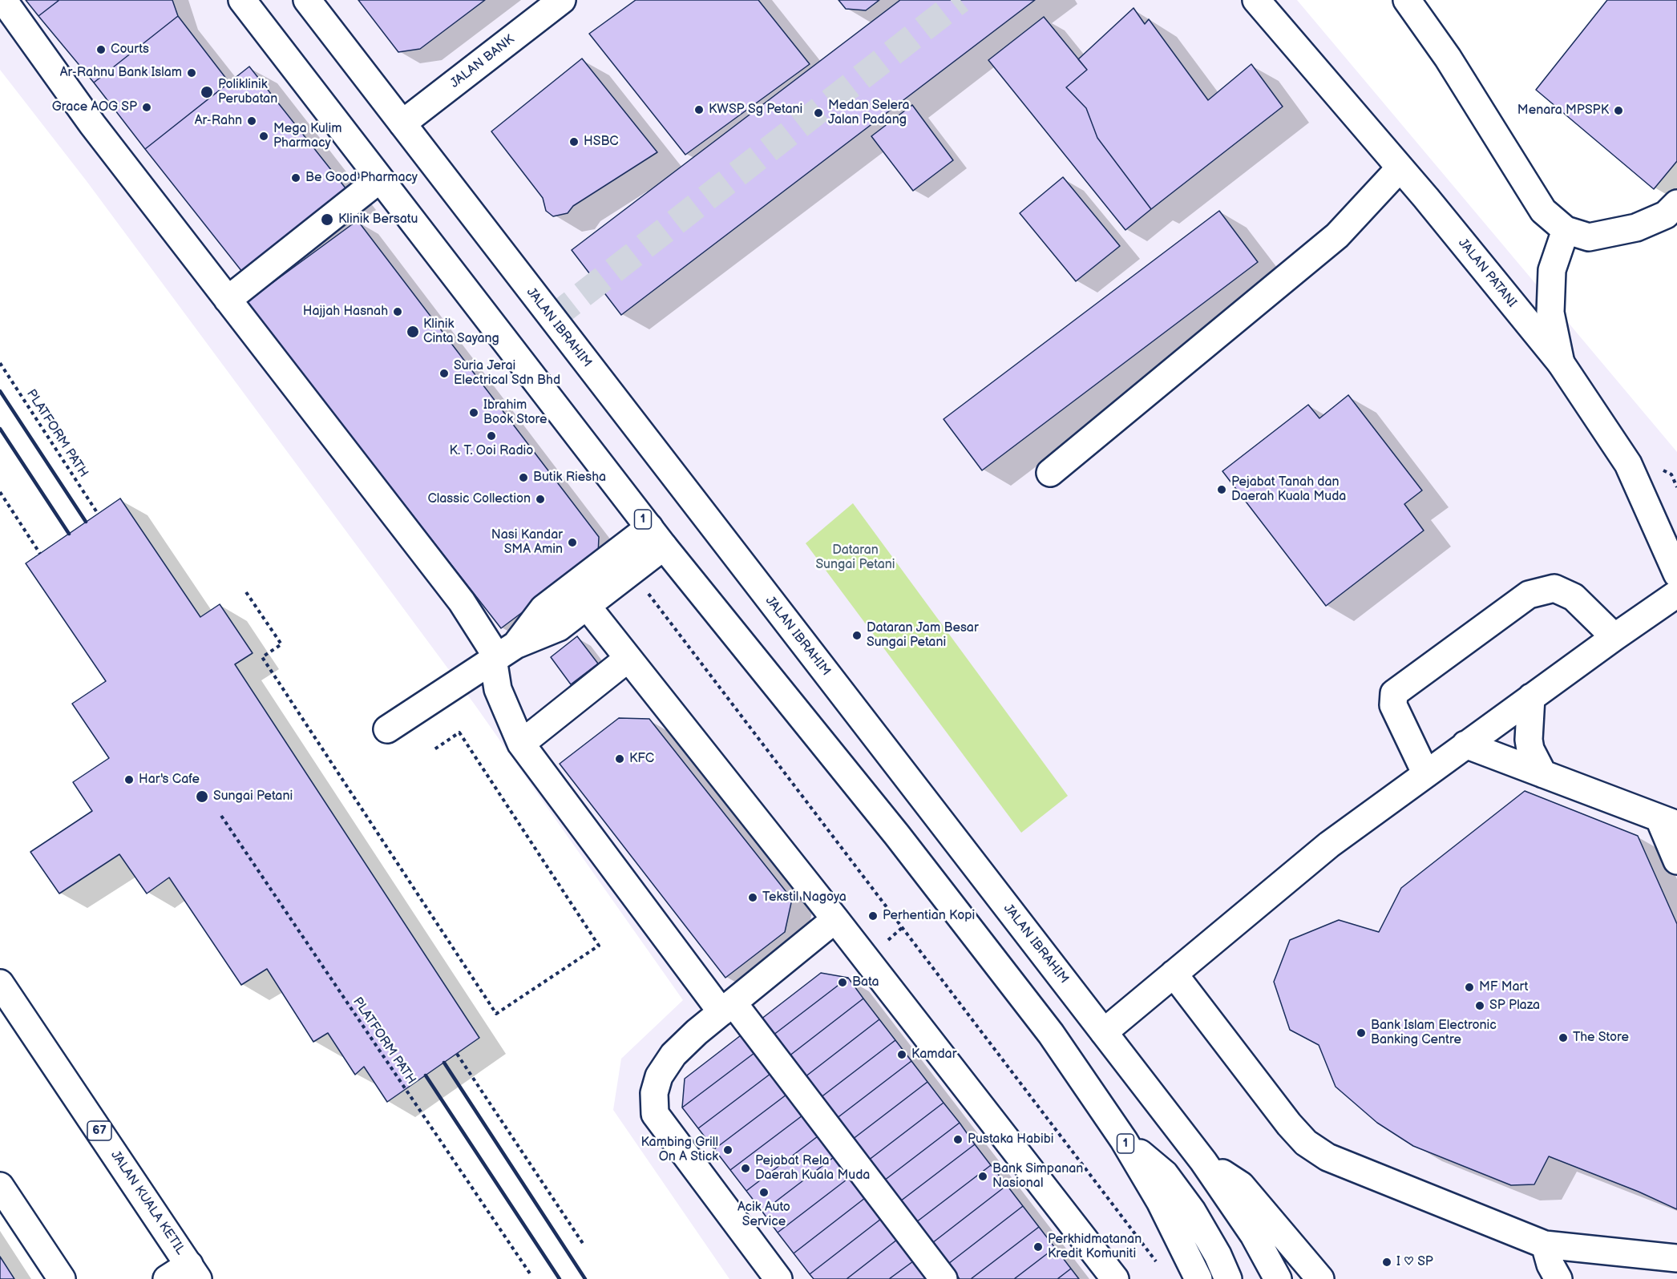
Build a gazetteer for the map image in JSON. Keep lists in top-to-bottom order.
{
  "streets": {
    "main road": [
      "JALAN BANK",
      "JALAN PATANI",
      "JALAN IBRAHIM",
      "1",
      "67",
      "JALAN KUALA KETIL"
    ],
    "path": ["PLATFORM PATH"]
  },
  "crossings": [
    ["JALAN BANK", "JALAN IBRAHIM"]
  ],
  "parks": ["Dataran Sungai Petani"],
  "places": [
    "Courts",
    "Ar-Rahnu Bank Islam",
    "Poliklinik Perubatan",
    "Grace AOG SP",
    "KWSP Sg Petani",
    "Menara MPSPK",
    "Medan Selera Jalan Padang",
    "Ar-Rahn",
    "Mega Kulim Pharmacy",
    "HSBC",
    "Be Good Pharmacy",
    "Klinik Bersatu",
    "Hajjah Hasnah",
    "Klinik Cinta Sayang",
    "Suria Jerai Electrical Sdn Bhd",
    "Ibrahim Book Store",
    "K. T. Ooi Radio",
    "Butik Riesha",
    "Pejabat Tanah dan Daerah Kuala Muda",
    "Classic Collection",
    "Nasi Kandar SMA Amin",
    "Dataran Jam Besar Sungai Petani",
    "KFC",
    "Har's Cafe",
    "Sungai Petani",
    "Tekstil Nagoya",
    "Perhentian Kopi",
    "Bata",
    "MF Mart",
    "SP Plaza",
    "Bank Islam Electronic Banking Centre",
    "The Store",
    "Kamdar",
    "Pustaka Habibi",
    "Kambing Grill On A Stick",
    "Pejabat Rela Daerah Kuala Muda",
    "Bank Simpanan Nasional",
    "Acik Auto Service",
    "Perkhidmatanan Kredit Komuniti",
    "I ♥ SP"
  ]
}
